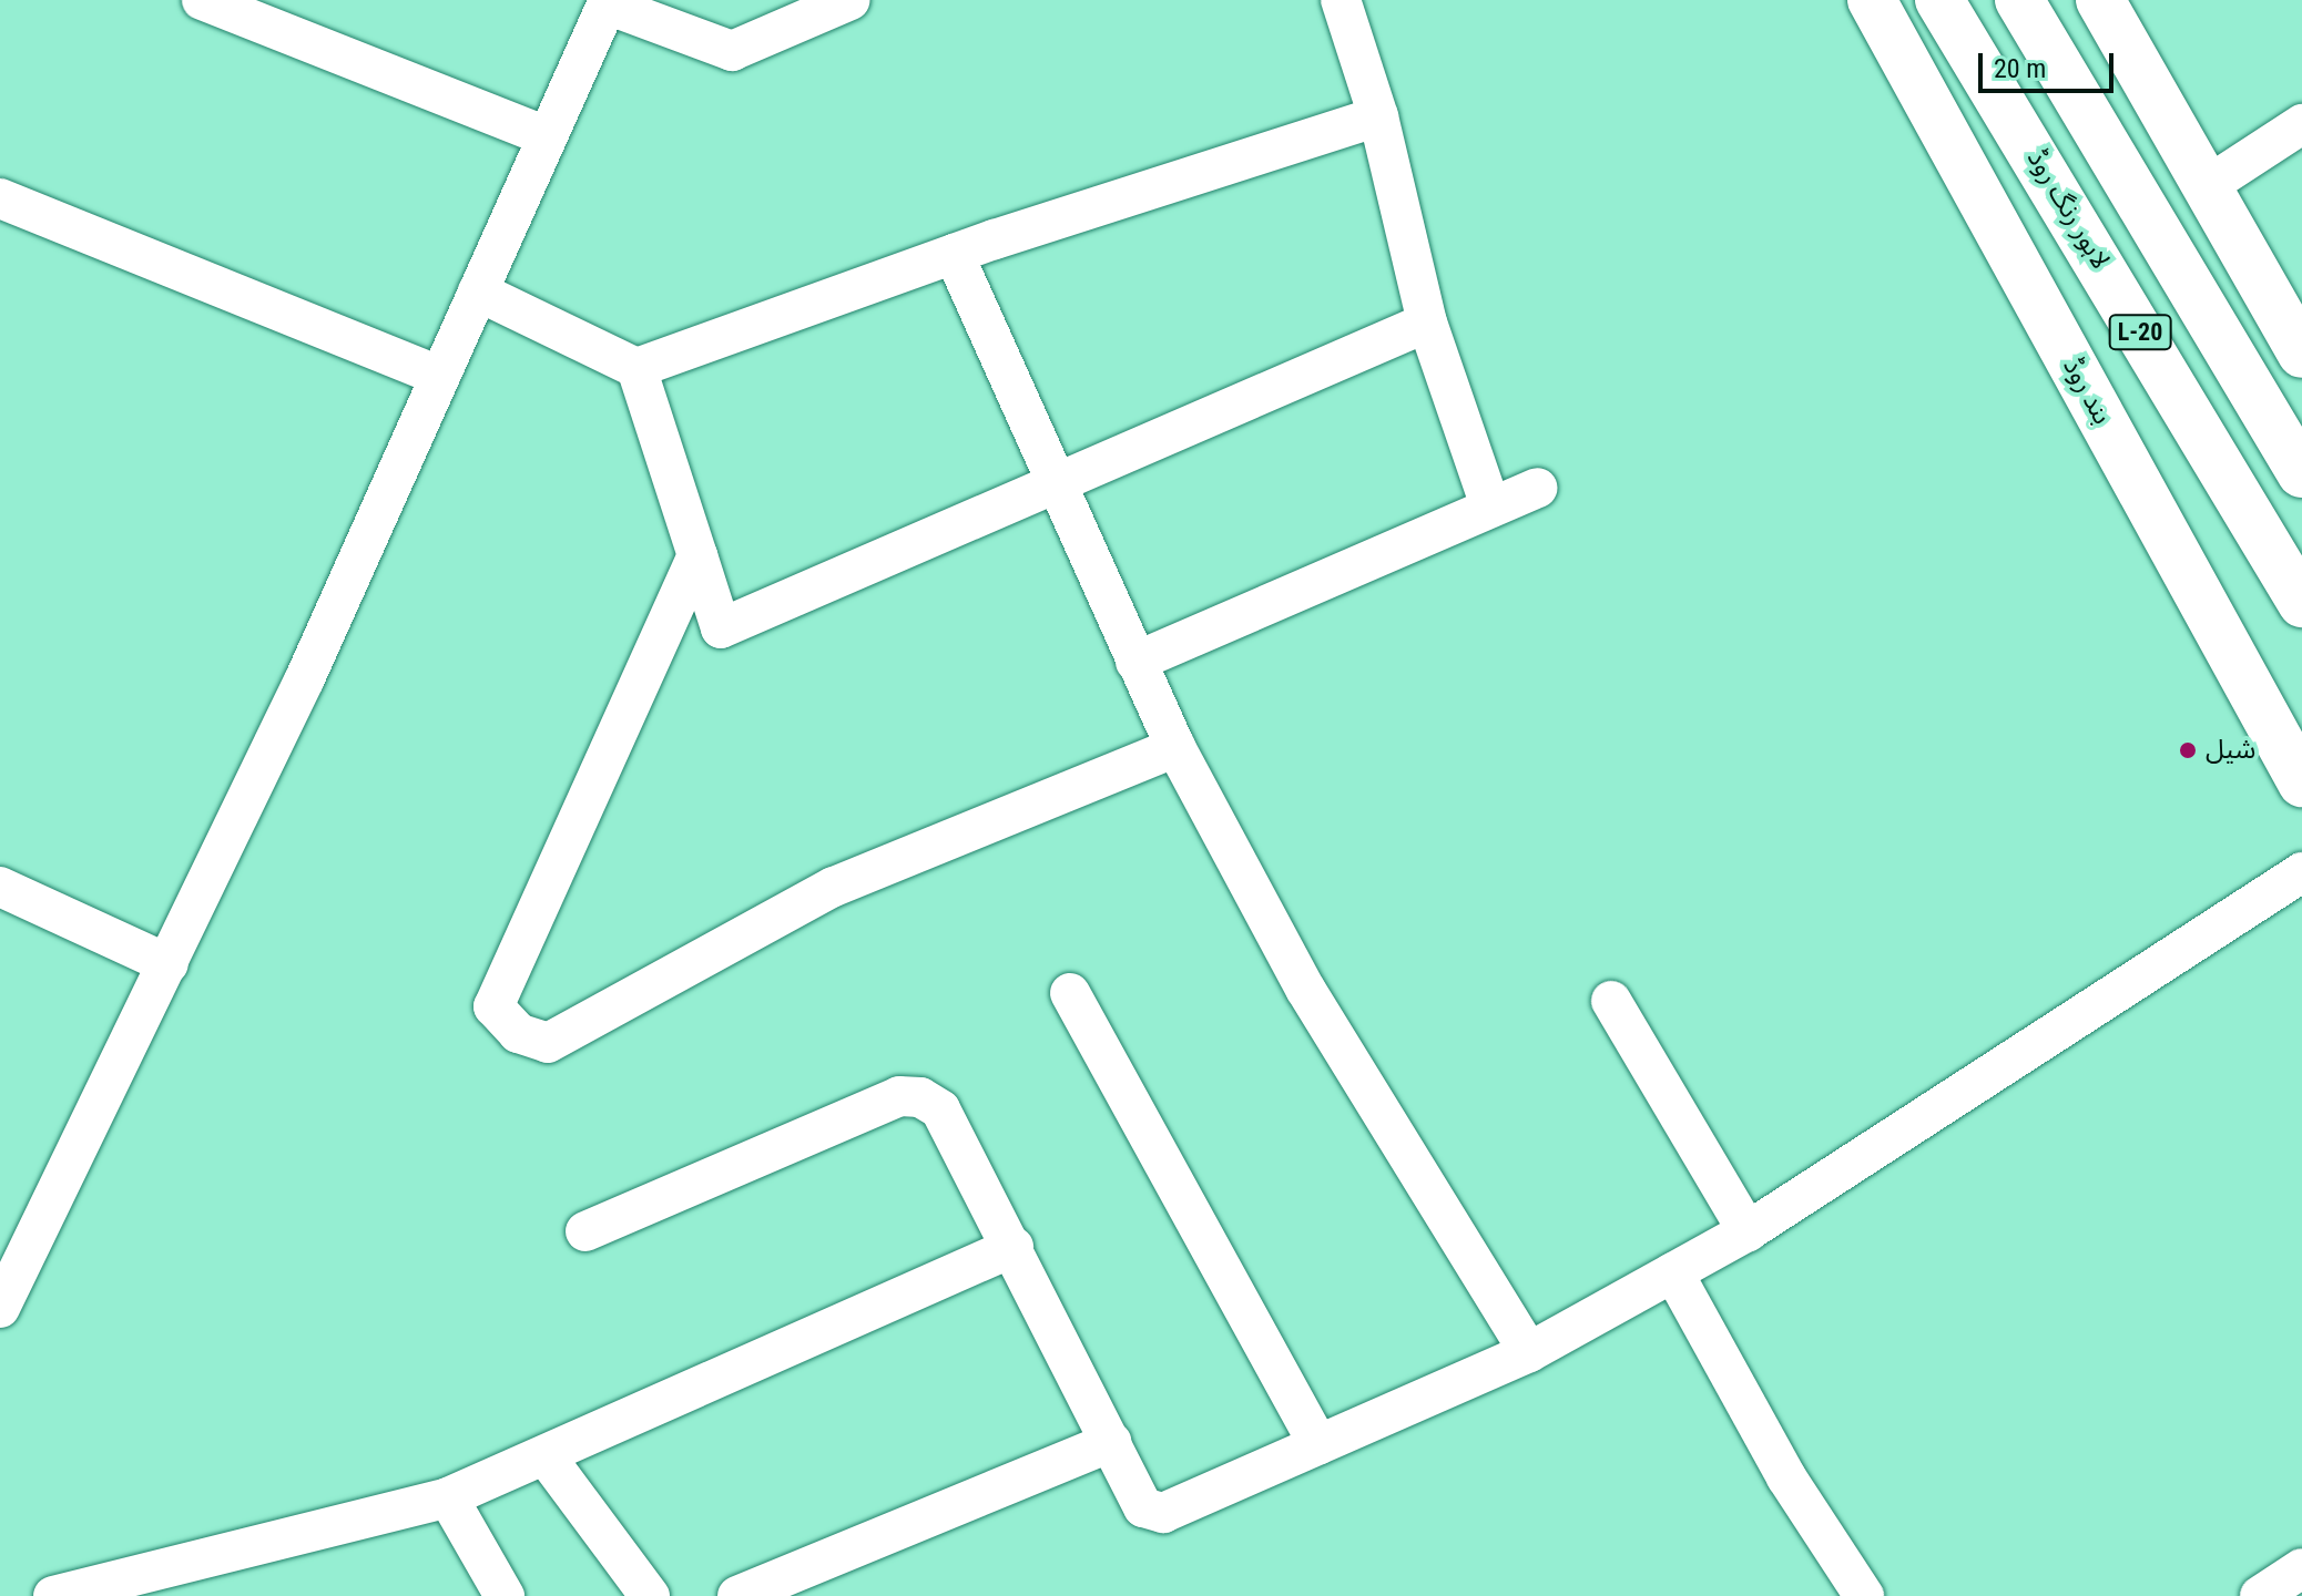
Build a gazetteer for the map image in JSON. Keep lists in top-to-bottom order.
{
  "streets": {
    "main road": ["لاہور رنگ روڈ", "L-20", "بند روڈ"]
  },
  "places": ["شیل"],
  "scale_bar": "20 m"
}
